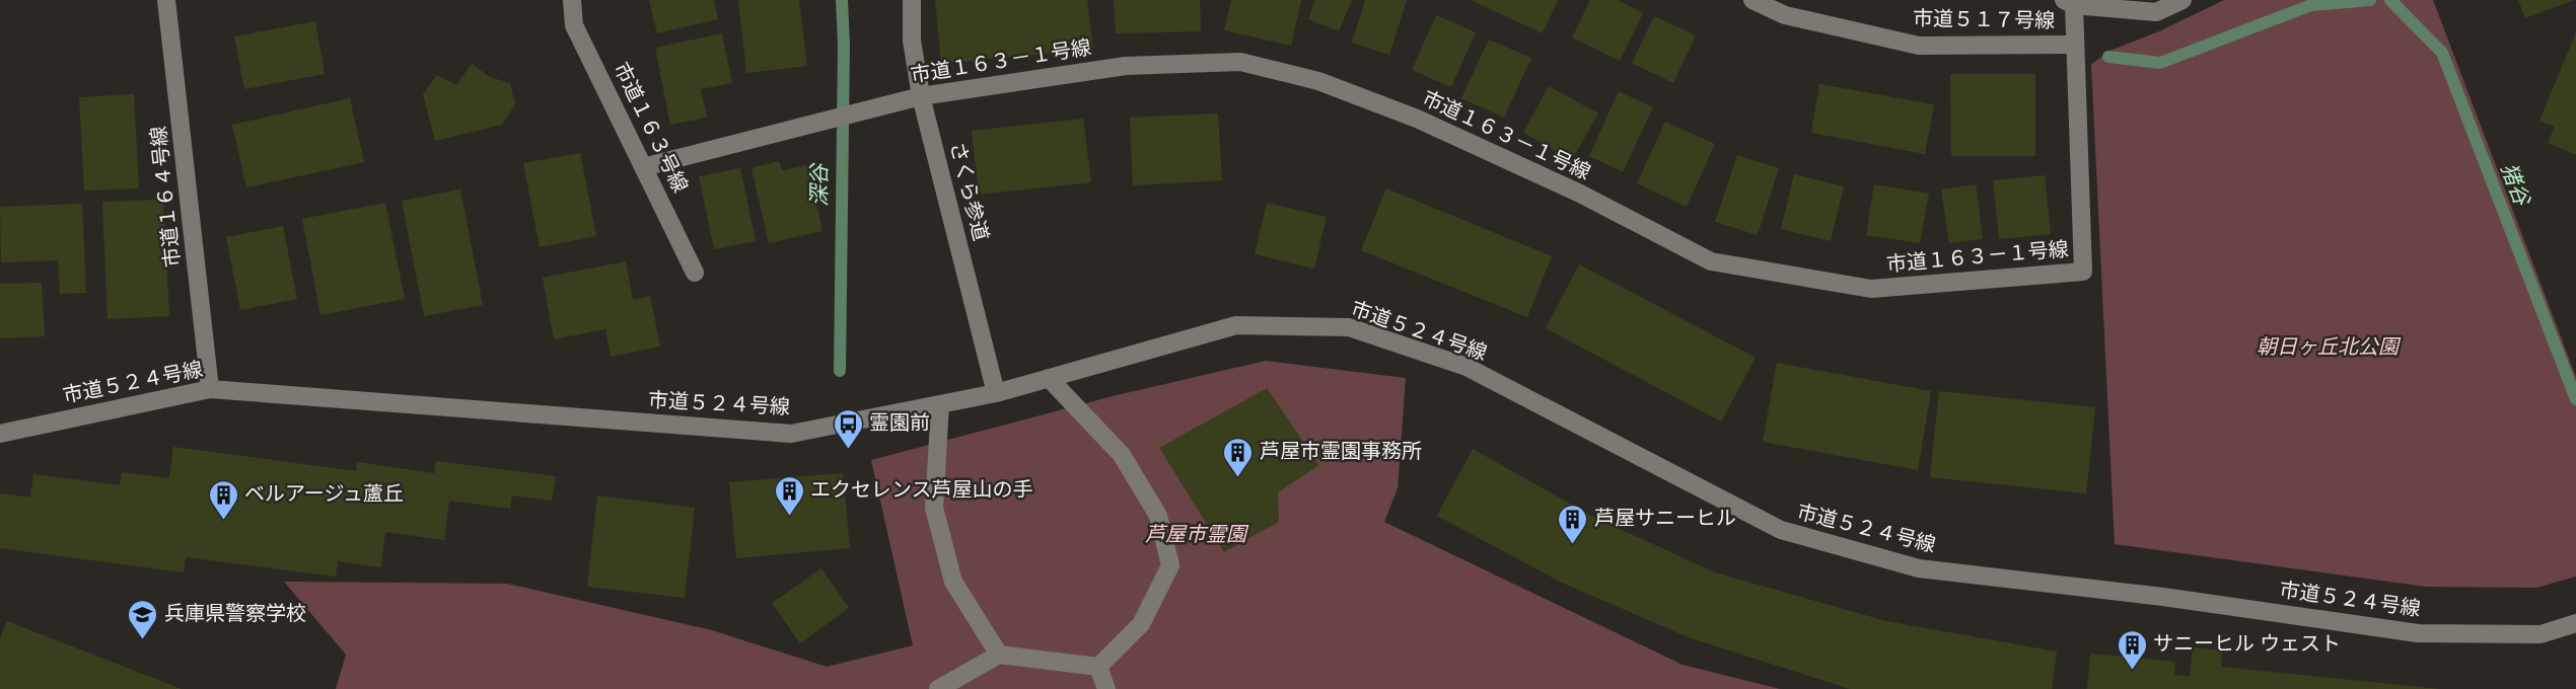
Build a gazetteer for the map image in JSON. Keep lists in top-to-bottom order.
{
  "streets": {
    "street": [
      "市道５１７号線",
      "市道１６３－１号線",
      "市道１６３号線",
      "さくら参道",
      "市道１６４号線",
      "市道５２４号線"
    ]
  },
  "crossings": [
    ["市道５１７号線", "市道１６３－１号線"],
    ["市道１６３－１号線", "市道１６３号線"],
    ["市道１６３－１号線", "さくら参道"],
    ["さくら参道", "市道５２４号線"],
    ["市道１６４号線", "市道５２４号線"]
  ],
  "water": ["猪谷", "深谷"],
  "parks": ["朝日ヶ丘北公園", "芦屋市霊園"],
  "places": {
    "bus stop": ["霊園前"],
    "building": [
      "芦屋市霊園事務所",
      "エクセレンス芦屋山の手",
      "ベルアージュ蘆丘",
      "芦屋サニーヒル",
      "サニーヒル ウェスト"
    ],
    "school or university": ["兵庫県警察学校"]
  }
}
